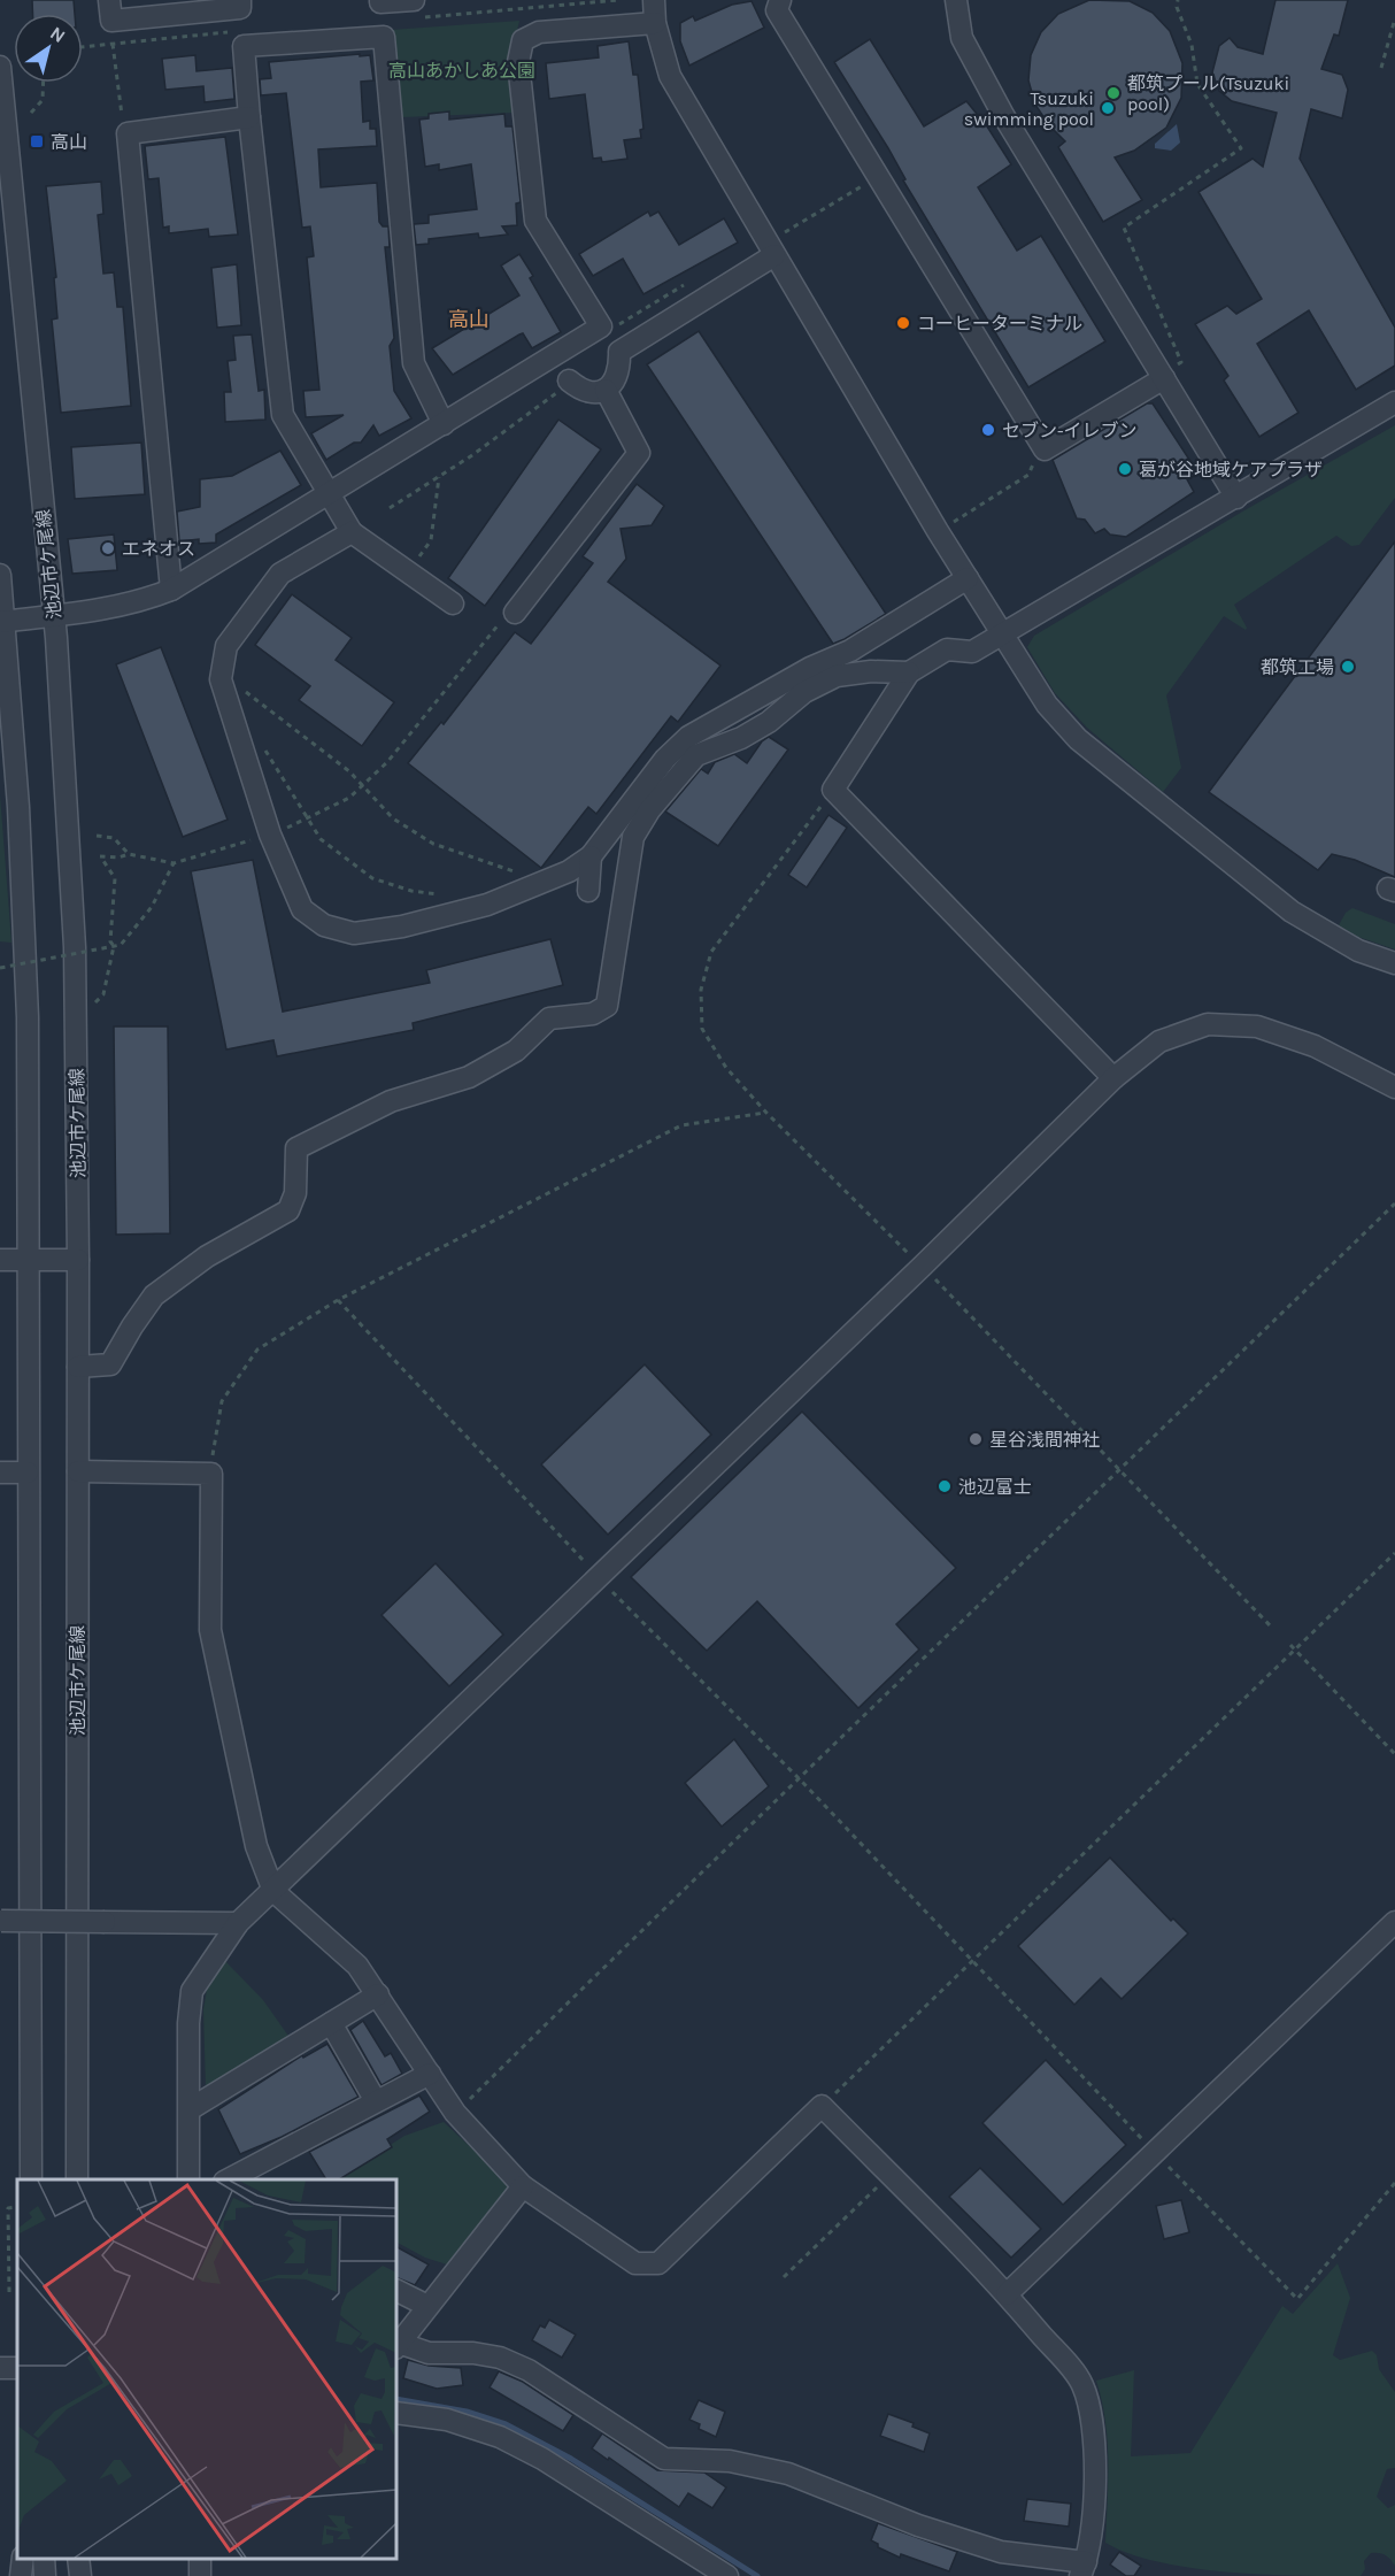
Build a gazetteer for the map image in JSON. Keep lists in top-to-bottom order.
{
  "streets": {
    "street": ["池辺市ケ尾線"]
  },
  "districts": ["高山"],
  "parks": ["高山あかしあ公園"],
  "places": {
    "other": [
      "都筑プール(Tsuzuki pool)",
      "Tsuzuki swimming pool",
      "コーヒーターミナル",
      "セブン-イレブン",
      "葛が谷地域ケアプラザ",
      "エネオス",
      "都筑工場",
      "星谷浅間神社",
      "池辺富士"
    ],
    "transit": ["高山"]
  },
  "north": "top right"
}
